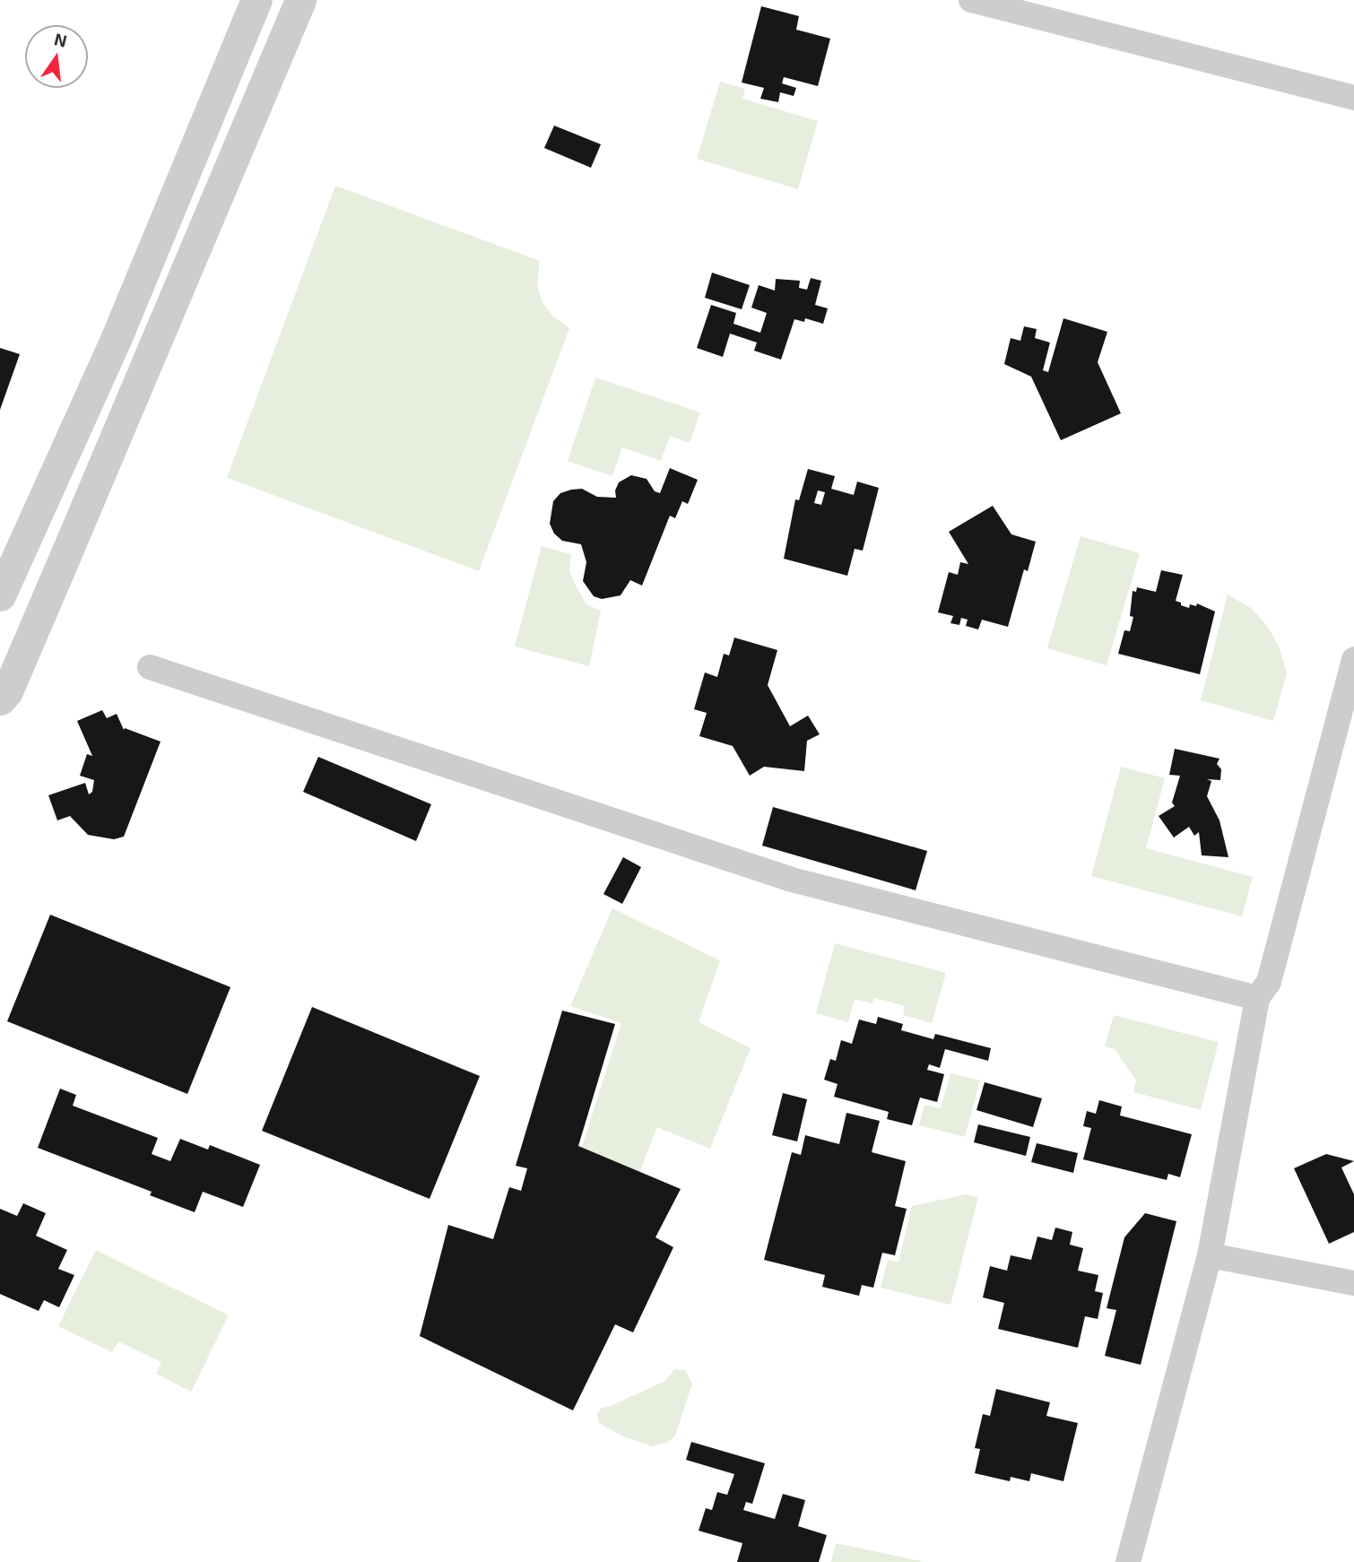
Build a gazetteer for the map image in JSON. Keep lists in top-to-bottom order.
{
  "north": "top"
}
